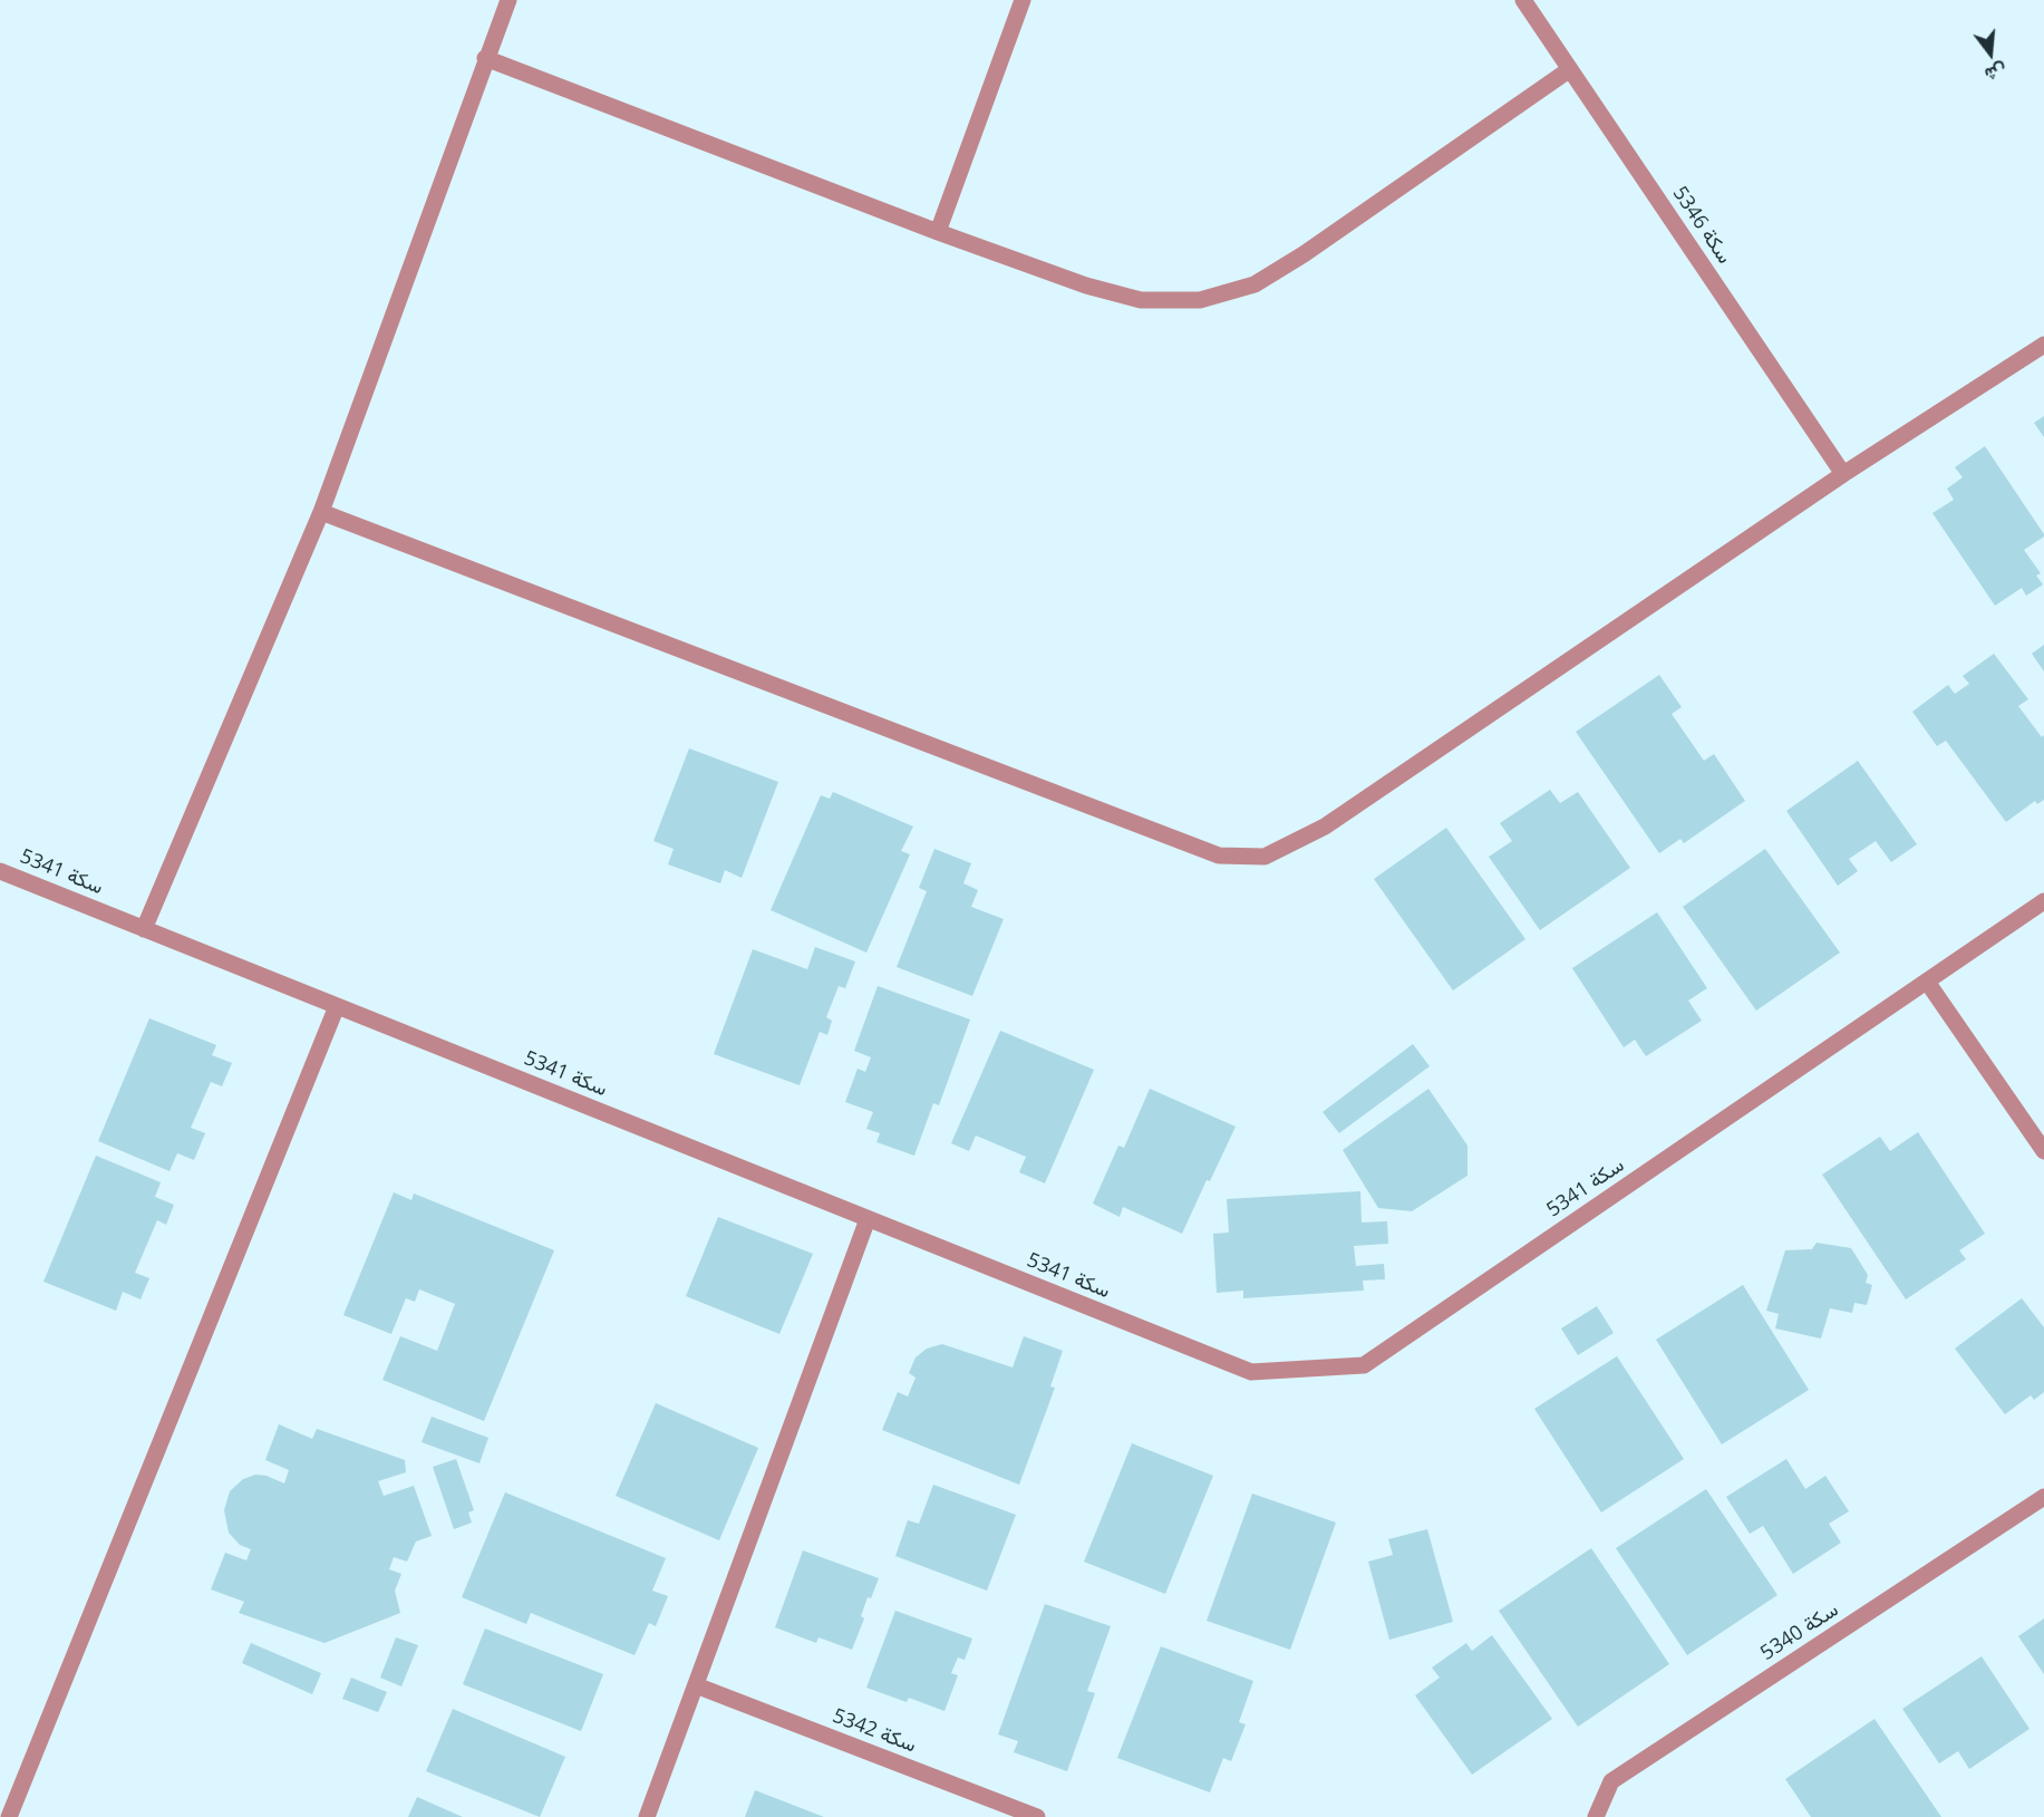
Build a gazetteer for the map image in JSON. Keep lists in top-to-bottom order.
{
  "streets": {
    "street": [
      "سكة 5346",
      "سكة 5341",
      "سكة 5340",
      "سكة 5342"
    ]
  },
  "north": "bottom"
}
